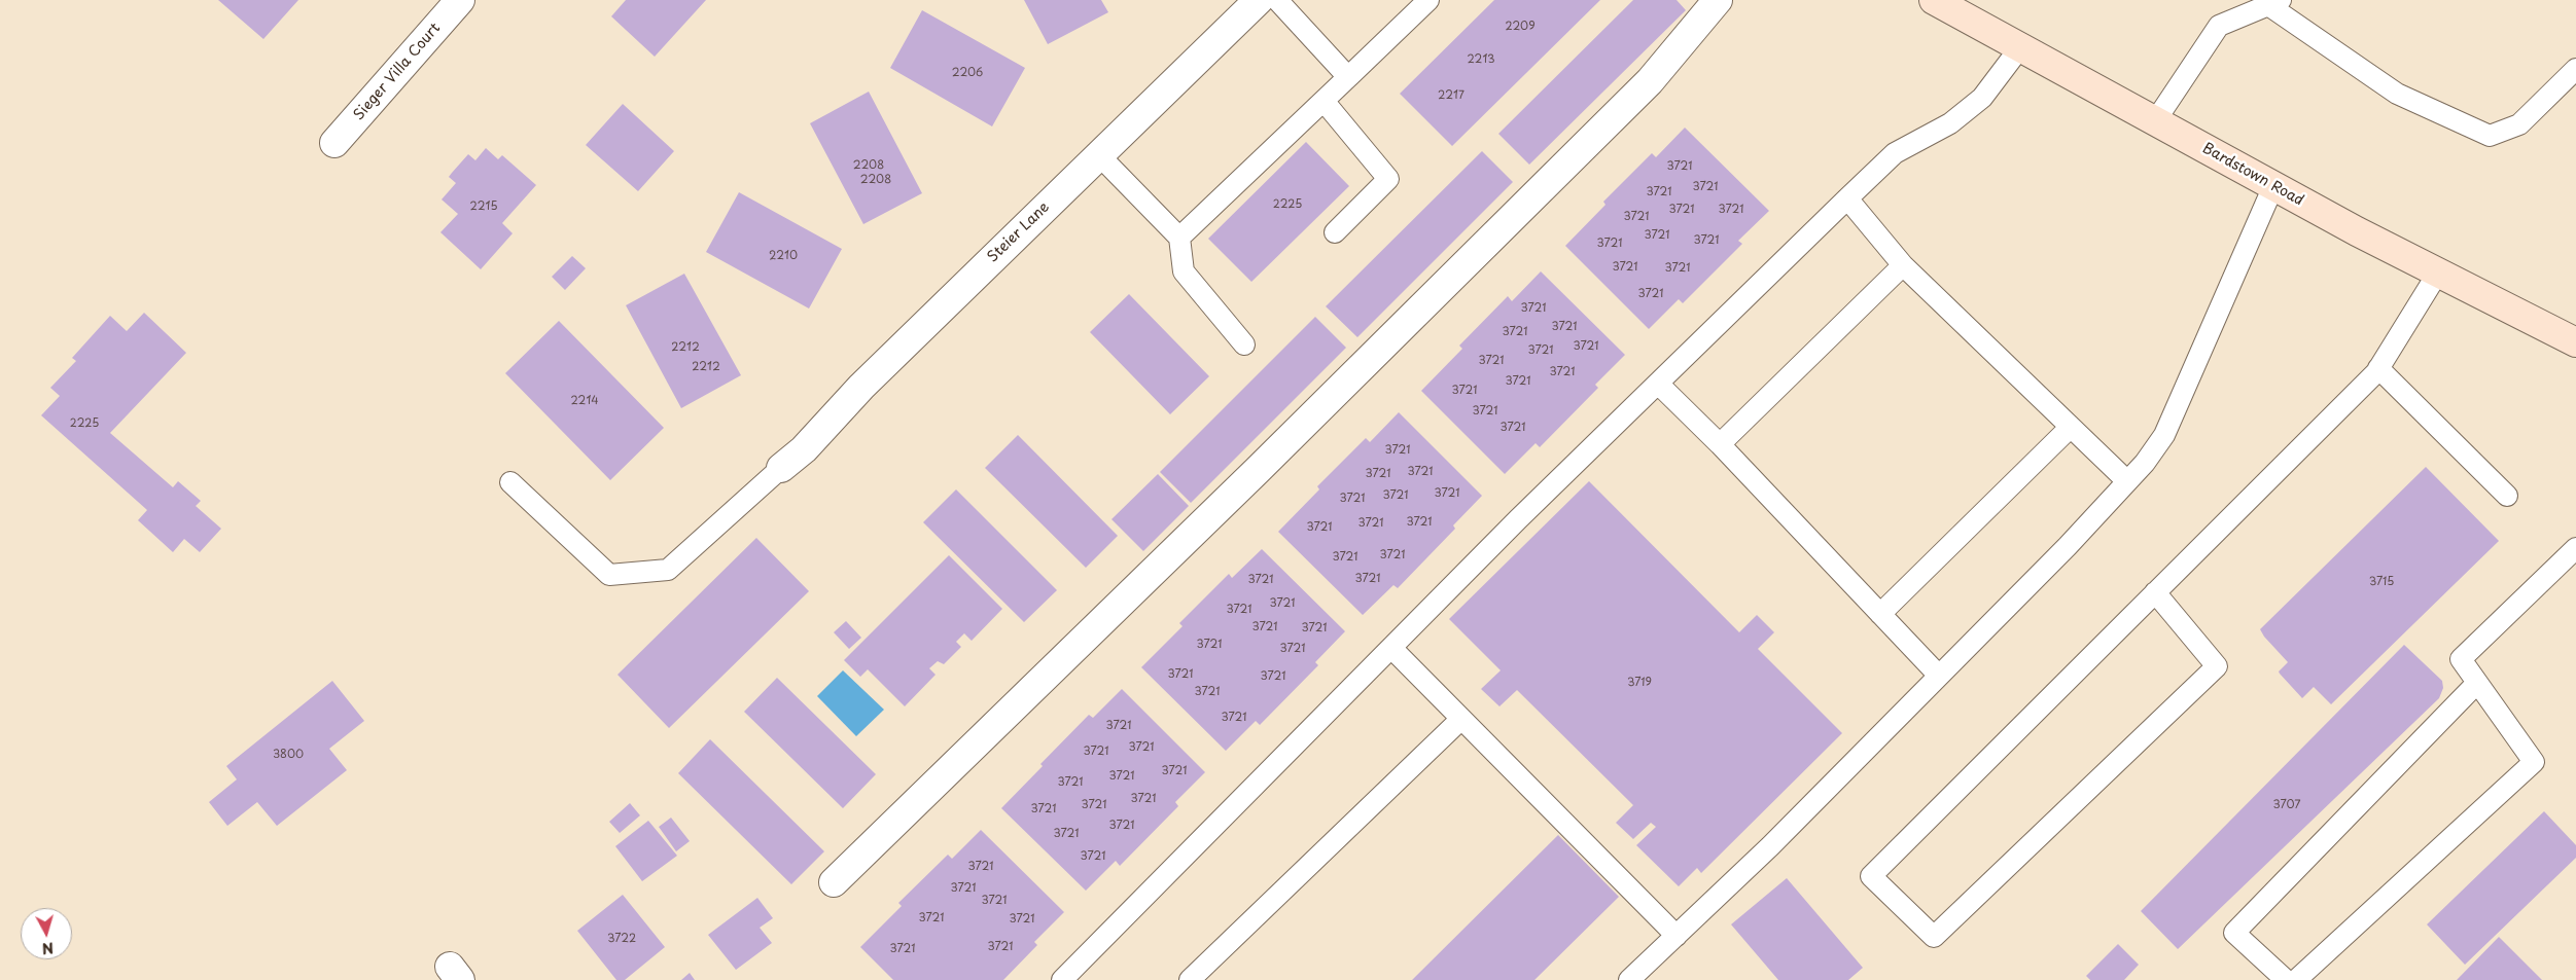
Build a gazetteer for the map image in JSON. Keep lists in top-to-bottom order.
{
  "streets": {
    "main road": ["Bardstown Road"],
    "street": ["Sieger Villa Court", "Steier Lane"]
  },
  "house_numbers": [
    "2209",
    "2213",
    "2206",
    "2217",
    "2208",
    "3721",
    "2208",
    "3721",
    "3721",
    "2225",
    "2215",
    "3721",
    "3721",
    "3721",
    "3721",
    "3721",
    "3721",
    "2210",
    "3721",
    "3721",
    "3721",
    "3721",
    "3721",
    "3721",
    "3721",
    "2212",
    "3721",
    "3721",
    "2212",
    "3721",
    "3721",
    "3721",
    "2214",
    "3721",
    "2225",
    "3721",
    "3721",
    "3721",
    "3721",
    "3721",
    "3721",
    "3721",
    "3721",
    "3721",
    "3721",
    "3721",
    "3721",
    "3721",
    "3721",
    "3715",
    "3721",
    "3721",
    "3721",
    "3721",
    "3721",
    "3721",
    "3721",
    "3721",
    "3719",
    "3721",
    "3721",
    "3721",
    "3721",
    "3721",
    "3800",
    "3721",
    "3721",
    "3721",
    "3721",
    "3721",
    "3707",
    "3721",
    "3721",
    "3721",
    "3721",
    "3721",
    "3721",
    "3721",
    "3721",
    "3721",
    "3722",
    "3721",
    "3721"
  ],
  "north": "bottom"
}
